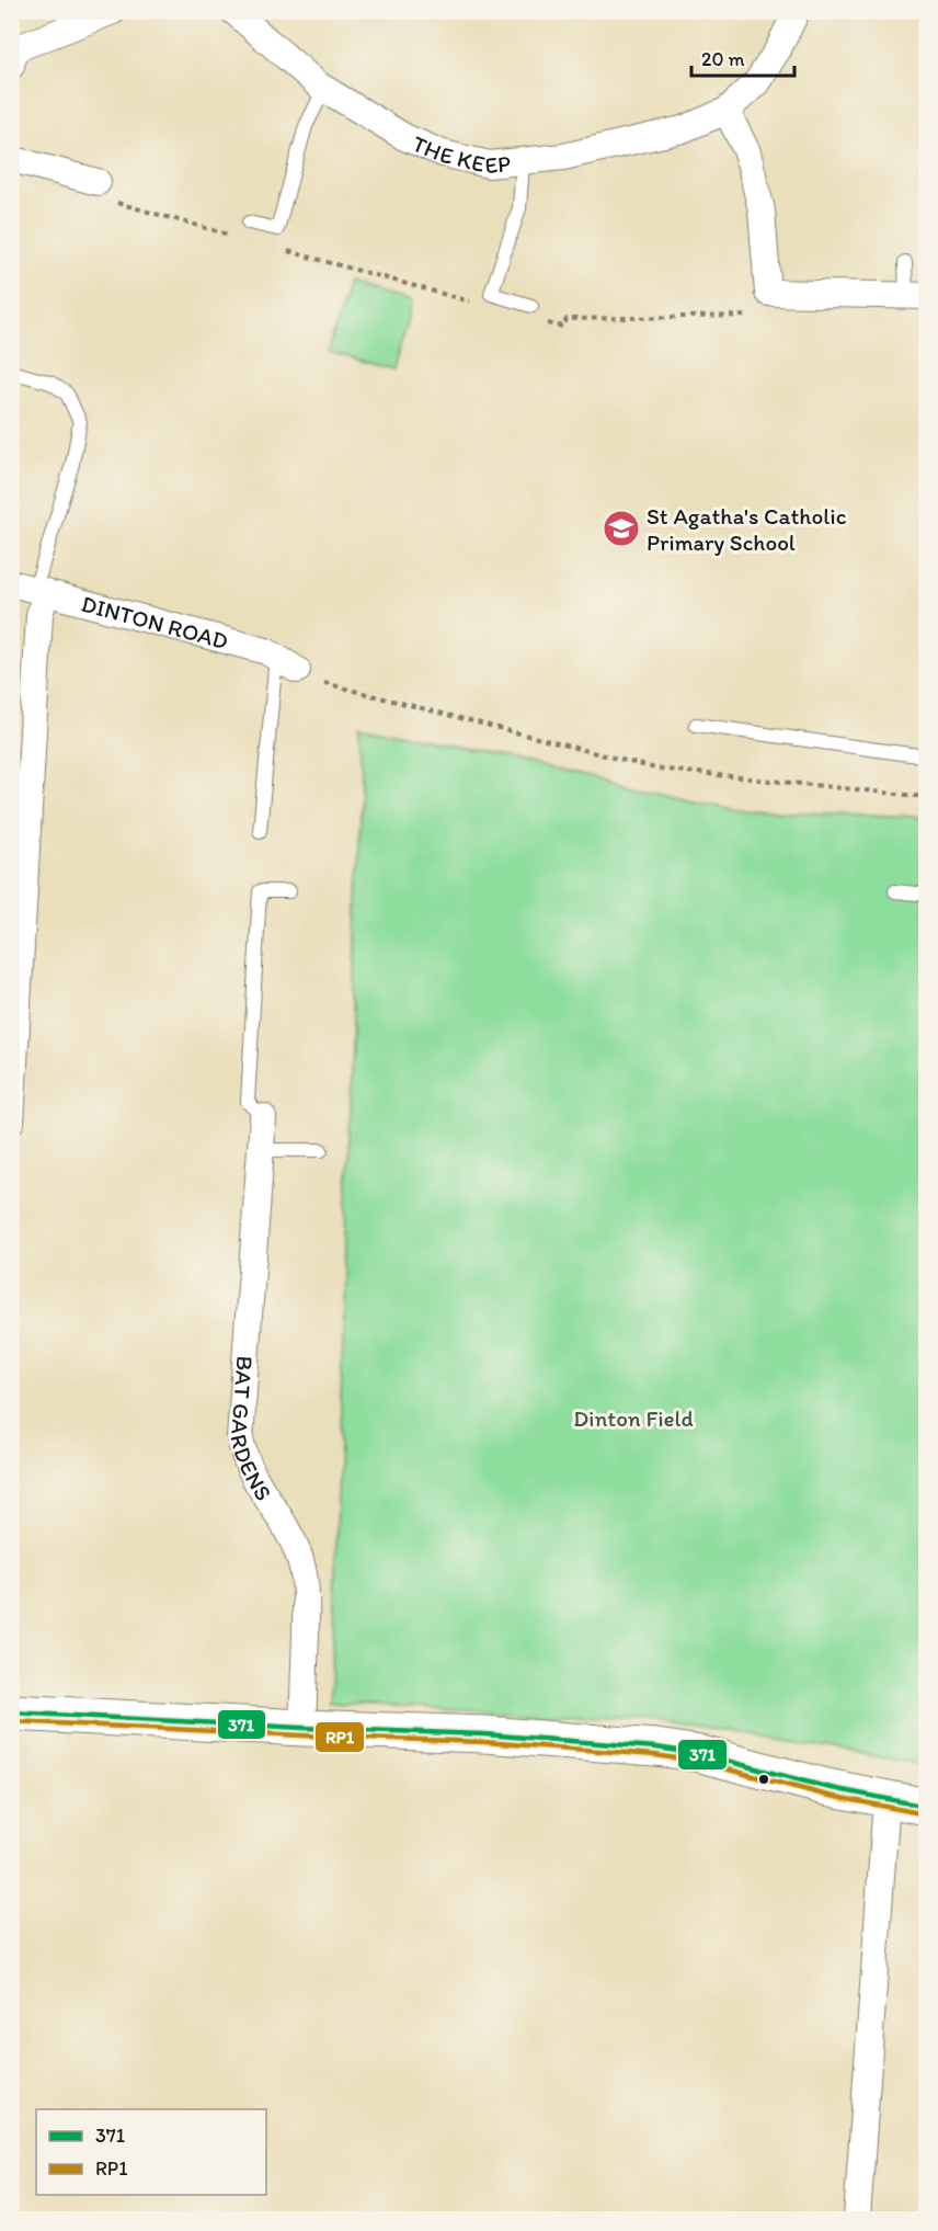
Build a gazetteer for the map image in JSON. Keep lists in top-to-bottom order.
{
  "streets": {
    "street": ["THE KEEP", "DINTON ROAD", "BAT GARDENS"]
  },
  "parks": ["Dinton Field"],
  "places": {
    "school or university": ["St Agatha's Catholic Primary School"]
  },
  "lines": ["transit line 371", "transit line RP1"],
  "legend": ["371", "RP1"],
  "scale_bar": "20 m"
}
